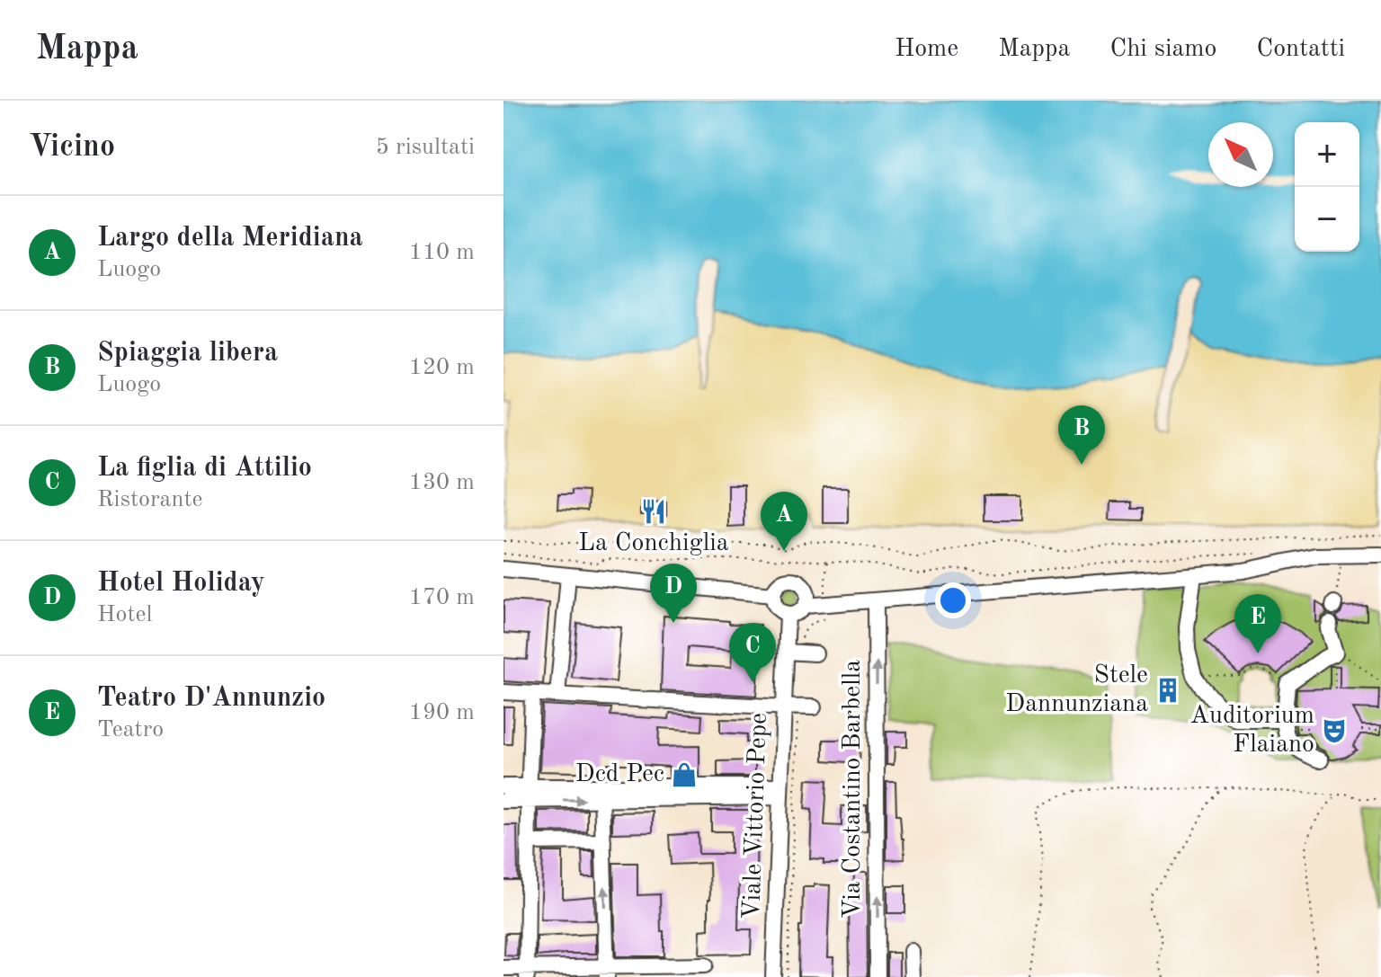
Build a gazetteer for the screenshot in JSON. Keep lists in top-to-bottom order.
{
  "streets": {
    "street": ["Via Costantino Barbella", "Viale Vittorio Pepe"]
  },
  "one_way": ["Via Costantino Barbella"],
  "places": {
    "restaurant": ["La Conchiglia"],
    "building": ["Stele Dannunziana"],
    "theatre": ["Auditorium Flaiano"],
    "shop": ["Dcd Pec"]
  },
  "north": "top left",
  "page": {
    "header": "Mappa",
    "nav": [
      "Home",
      "Mappa",
      "Chi siamo",
      "Contatti"
    ],
    "heading": ["Vicino", "5 risultati"],
    "map_buttons": ["+", "−"],
    "list": [
      {
        "mark": "A",
        "name": "Largo della Meridiana",
        "note": "Luogo",
        "value": "110 m"
      },
      {
        "mark": "B",
        "name": "Spiaggia libera",
        "note": "Luogo",
        "value": "120 m"
      },
      {
        "mark": "C",
        "name": "La figlia di Attilio",
        "note": "Ristorante",
        "value": "130 m"
      },
      {
        "mark": "D",
        "name": "Hotel Holiday",
        "note": "Hotel",
        "value": "170 m"
      },
      {
        "mark": "E",
        "name": "Teatro D'Annunzio",
        "note": "Teatro",
        "value": "190 m"
      }
    ],
    "pins": [
      "B",
      "A",
      "D",
      "E",
      "C"
    ]
  }
}
